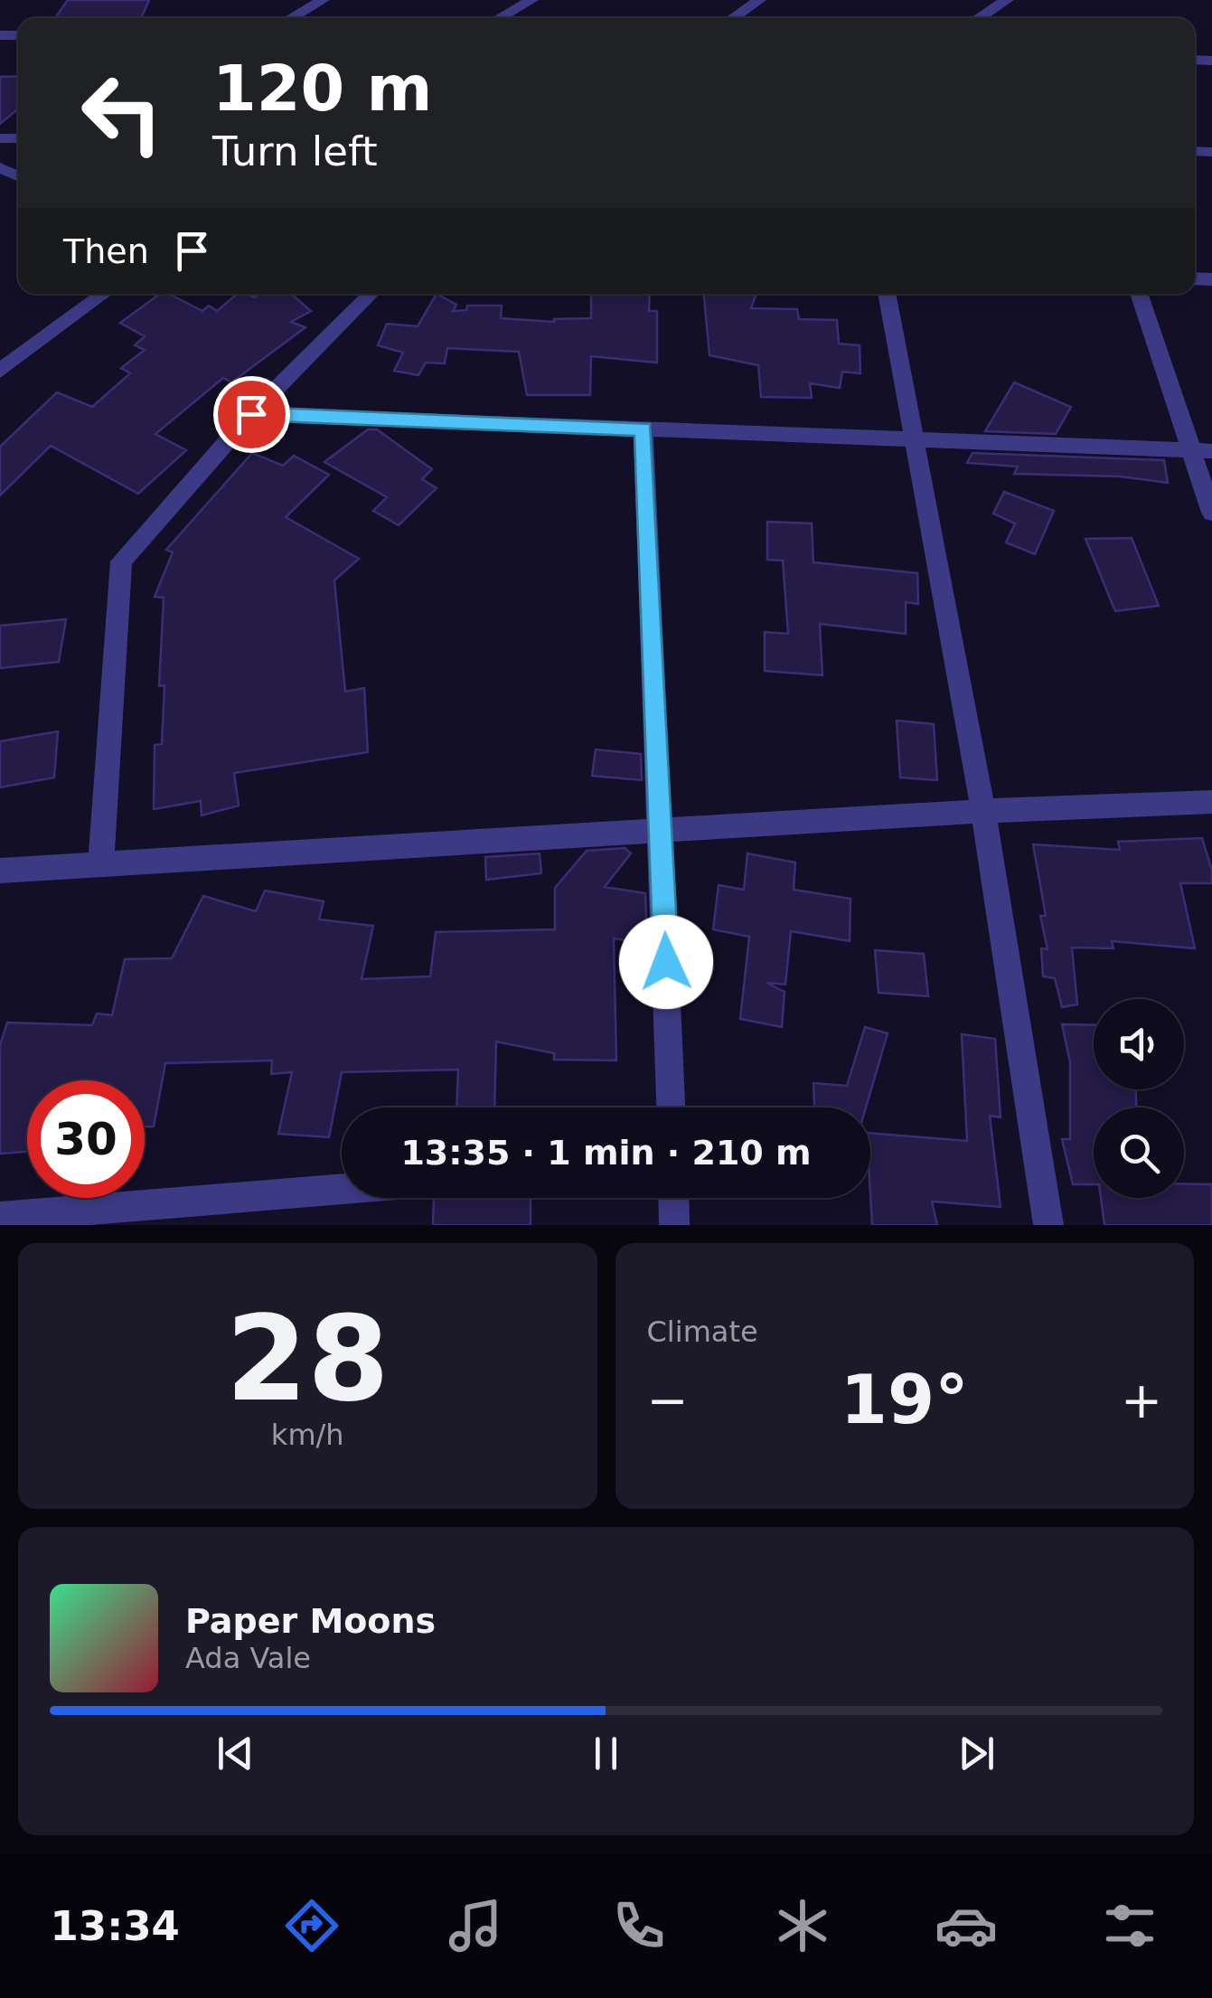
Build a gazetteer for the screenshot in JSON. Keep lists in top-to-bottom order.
{
  "page": {
    "turn": ["120 m", "Turn left"],
    "then": "Then",
    "limit": "30",
    "trip": "13:35 · 1 min · 210 m",
    "tile": [
      ["28", "km/h"],
      "Climate"
    ],
    "heat": ["−", "19°", "+"],
    "song": ["Paper Moons", "Ada Vale"],
    "tabs": "13:34"
  }
}
